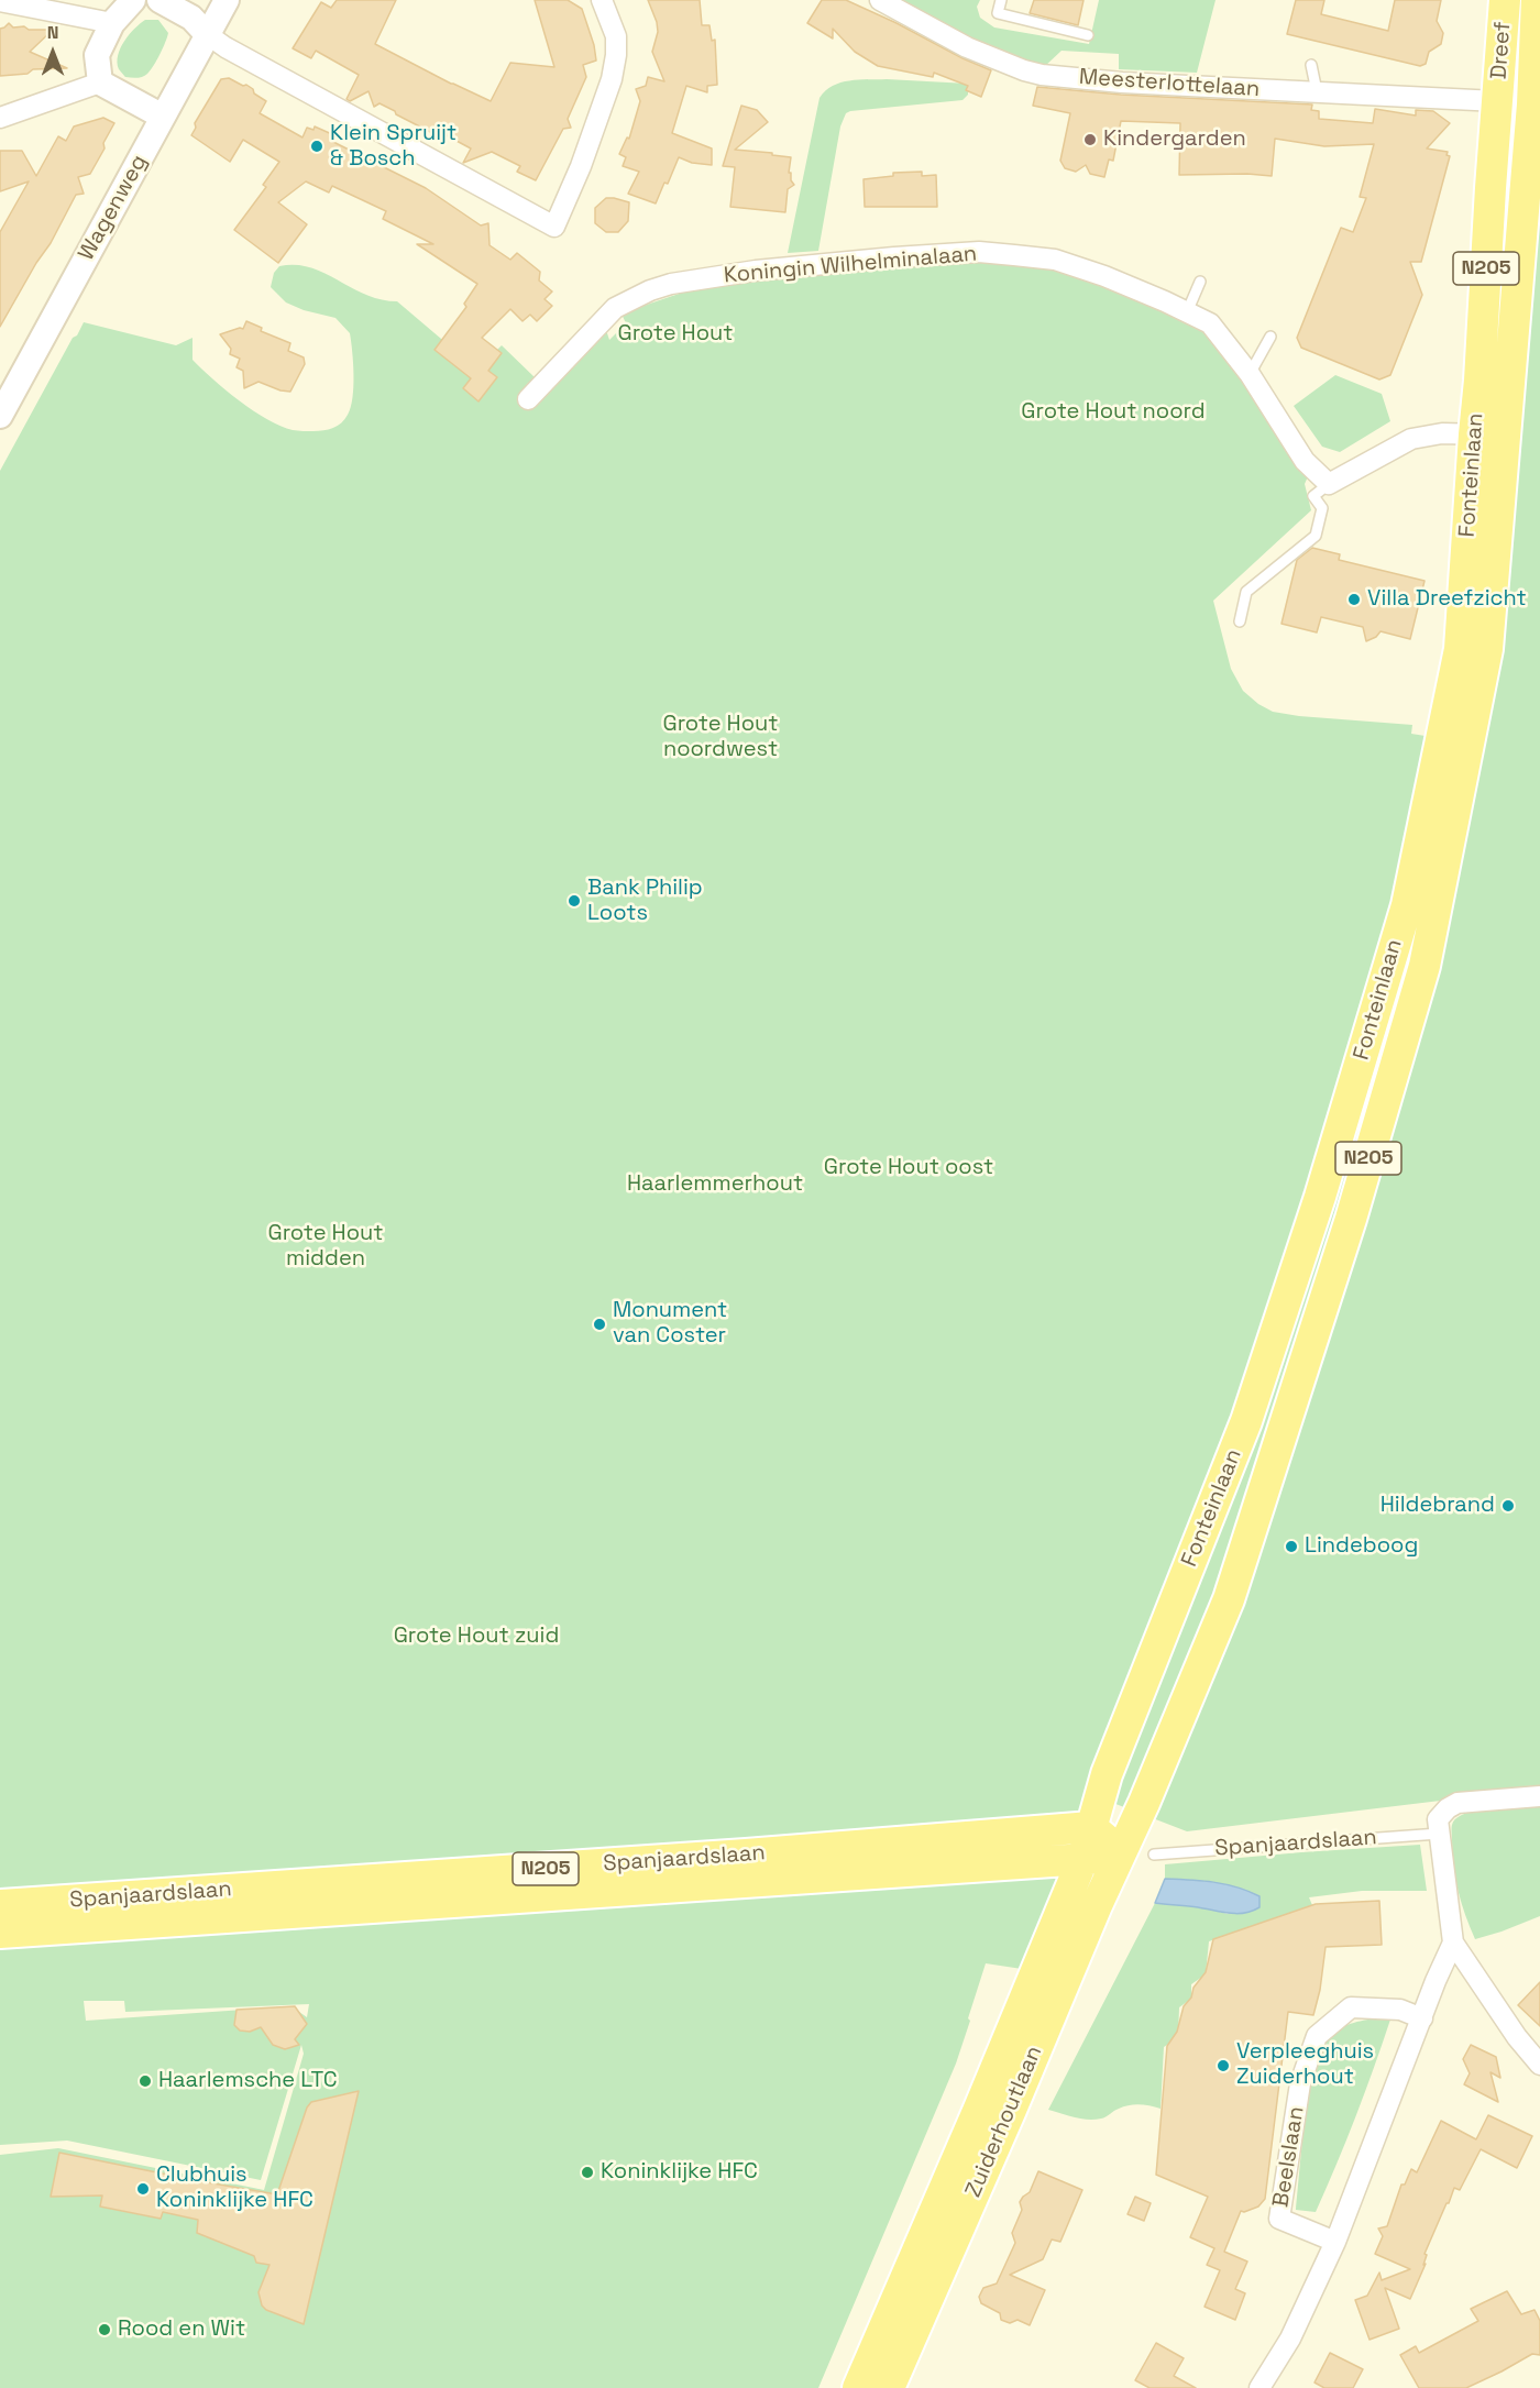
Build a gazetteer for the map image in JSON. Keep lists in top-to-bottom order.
{
  "streets": {
    "main road": [
      "Dreef",
      "N205",
      "Fonteinlaan",
      "Spanjaardslaan",
      "Zuiderhoutlaan"
    ],
    "street": [
      "Meesterlottelaan",
      "Wagenweg",
      "Koningin Wilhelminalaan",
      "Beelslaan"
    ]
  },
  "crossings": [
    ["Dreef", "Meesterlottelaan"],
    ["Dreef", "Fonteinlaan"],
    ["Meesterlottelaan", "Fonteinlaan"],
    ["Fonteinlaan", "Spanjaardslaan"],
    ["Fonteinlaan", "Zuiderhoutlaan"],
    ["Spanjaardslaan", "Zuiderhoutlaan"]
  ],
  "parks": [
    "Grote Hout",
    "Grote Hout noord",
    "Grote Hout noordwest",
    "Grote Hout oost",
    "Haarlemmerhout",
    "Grote Hout midden",
    "Grote Hout zuid"
  ],
  "places": [
    "Kindergarden",
    "Klein Spruijt & Bosch",
    "Villa Dreefzicht",
    "Bank Philip Loots",
    "Monument van Coster",
    "Hildebrand",
    "Lindeboog",
    "Verpleeghuis Zuiderhout",
    "Haarlemsche LTC",
    "Koninklijke HFC",
    "Clubhuis Koninklijke HFC",
    "Rood en Wit"
  ],
  "north": "top"
}
